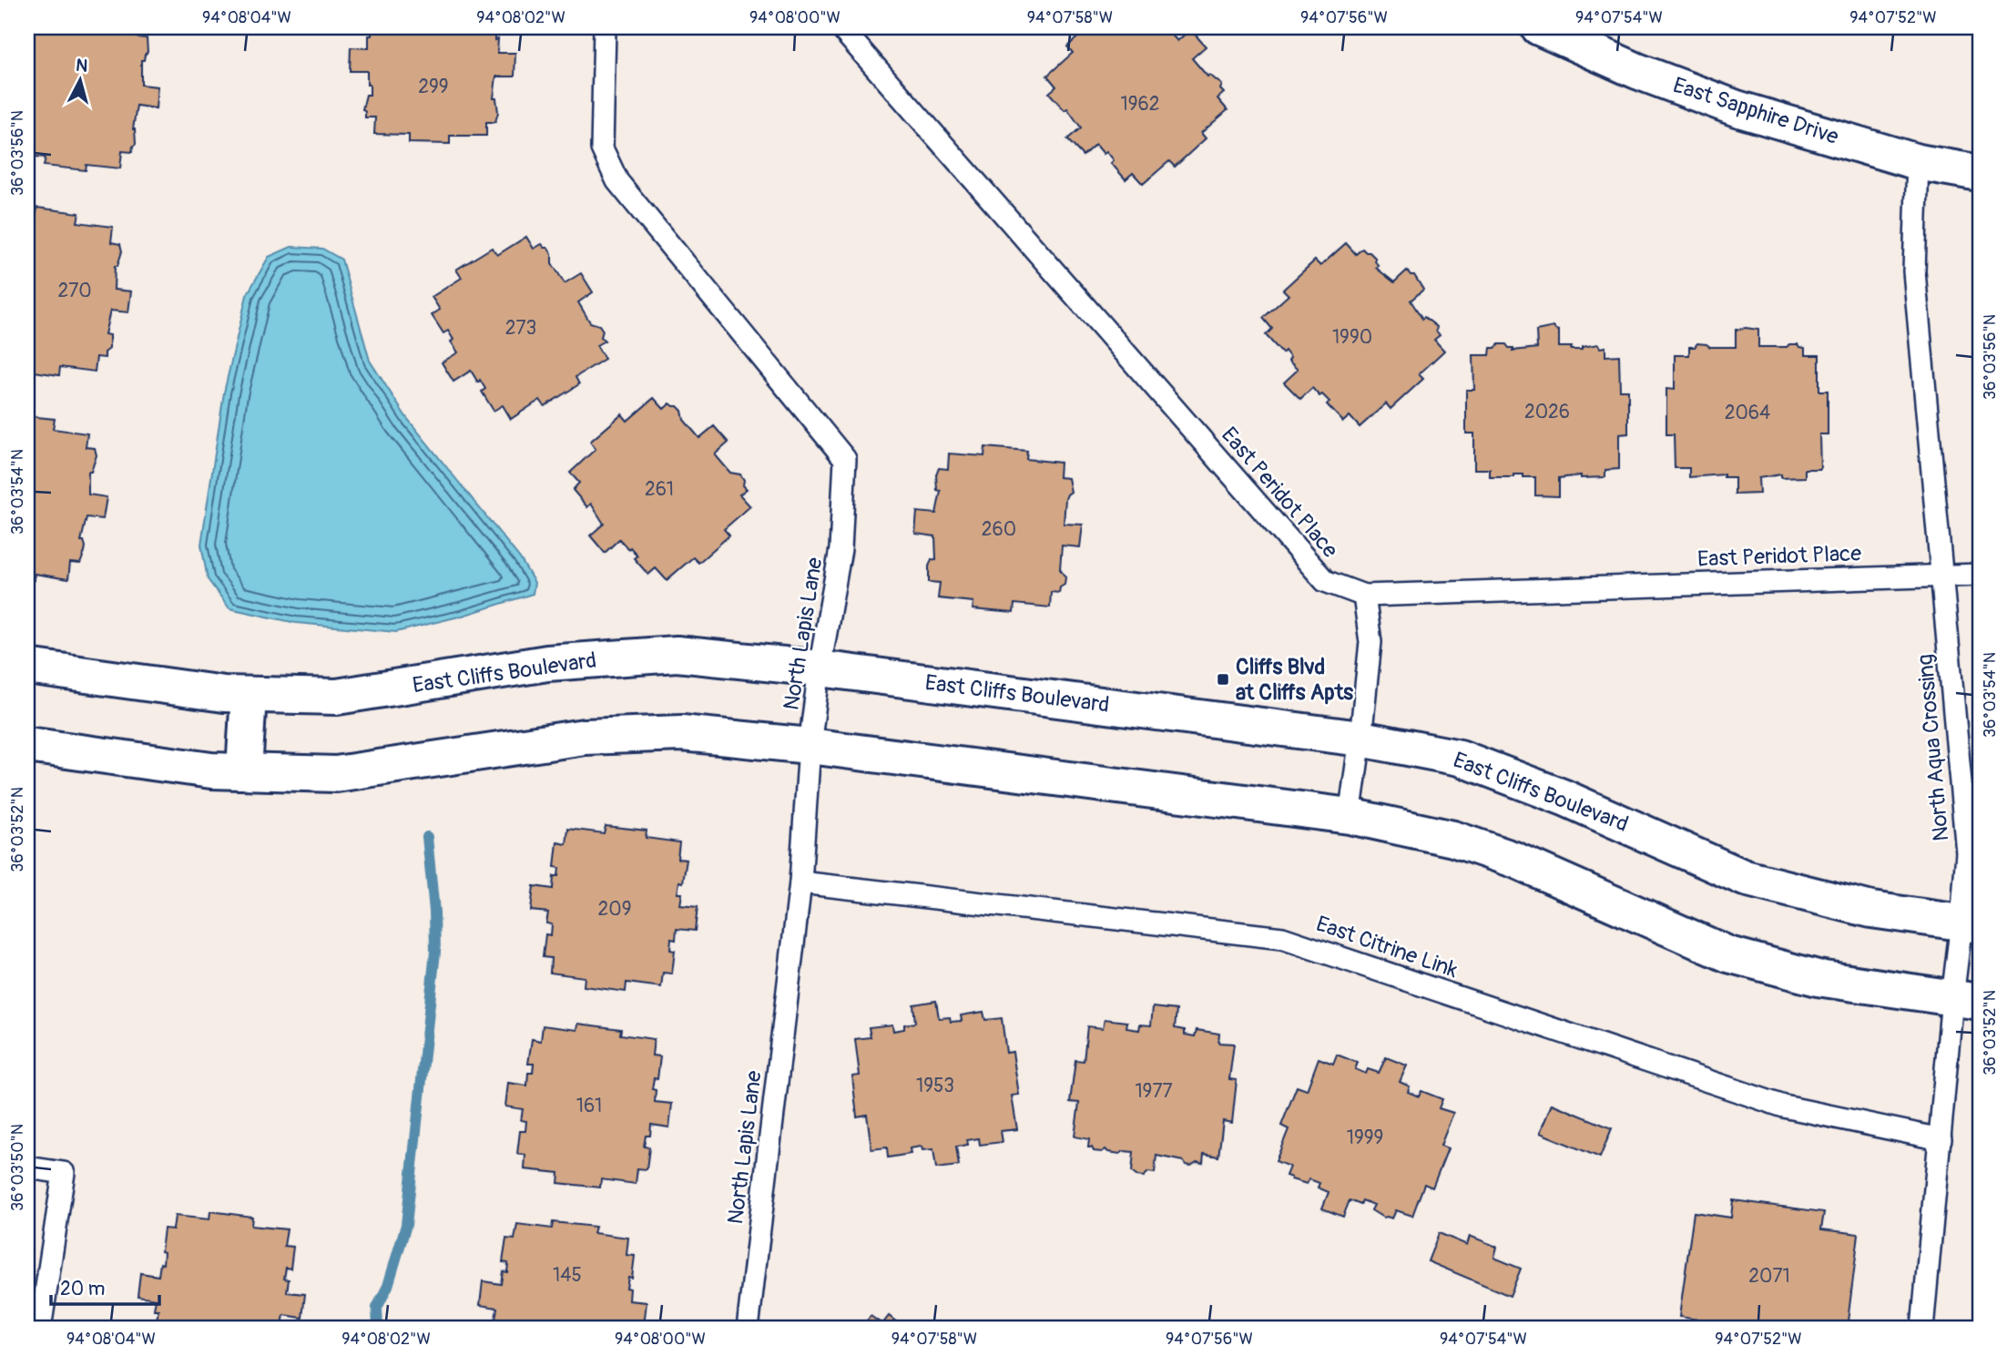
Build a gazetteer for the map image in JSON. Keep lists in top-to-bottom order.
{
  "streets": {
    "street": ["East Sapphire Drive", "East Cliffs Boulevard"],
    "lane": [
      "East Peridot Place",
      "North Lapis Lane",
      "North Aqua Crossing",
      "East Citrine Link"
    ]
  },
  "crossings": [
    ["East Sapphire Drive", "North Aqua Crossing"],
    ["East Peridot Place", "North Aqua Crossing"],
    ["North Lapis Lane", "East Cliffs Boulevard"],
    ["North Lapis Lane", "East Citrine Link"],
    ["East Cliffs Boulevard", "North Aqua Crossing"],
    ["North Aqua Crossing", "East Citrine Link"]
  ],
  "places": {
    "transit": ["Cliffs Blvd at Cliffs Apts"]
  },
  "house_numbers": [
    "299",
    "1962",
    "270",
    "273",
    "1990",
    "2026",
    "2064",
    "261",
    "260",
    "209",
    "1953",
    "1977",
    "161",
    "1999",
    "145",
    "2071"
  ],
  "scale_bar": "20 m",
  "north": "top",
  "coordinates": [
    "94°08'04\"W",
    "94°08'02\"W",
    "94°08'00\"W",
    "94°07'58\"W",
    "94°07'56\"W",
    "94°07'54\"W",
    "94°07'52\"W",
    "36°03'56\"N",
    "36°03'54\"N",
    "36°03'52\"N",
    "36°03'50\"N"
  ]
}
